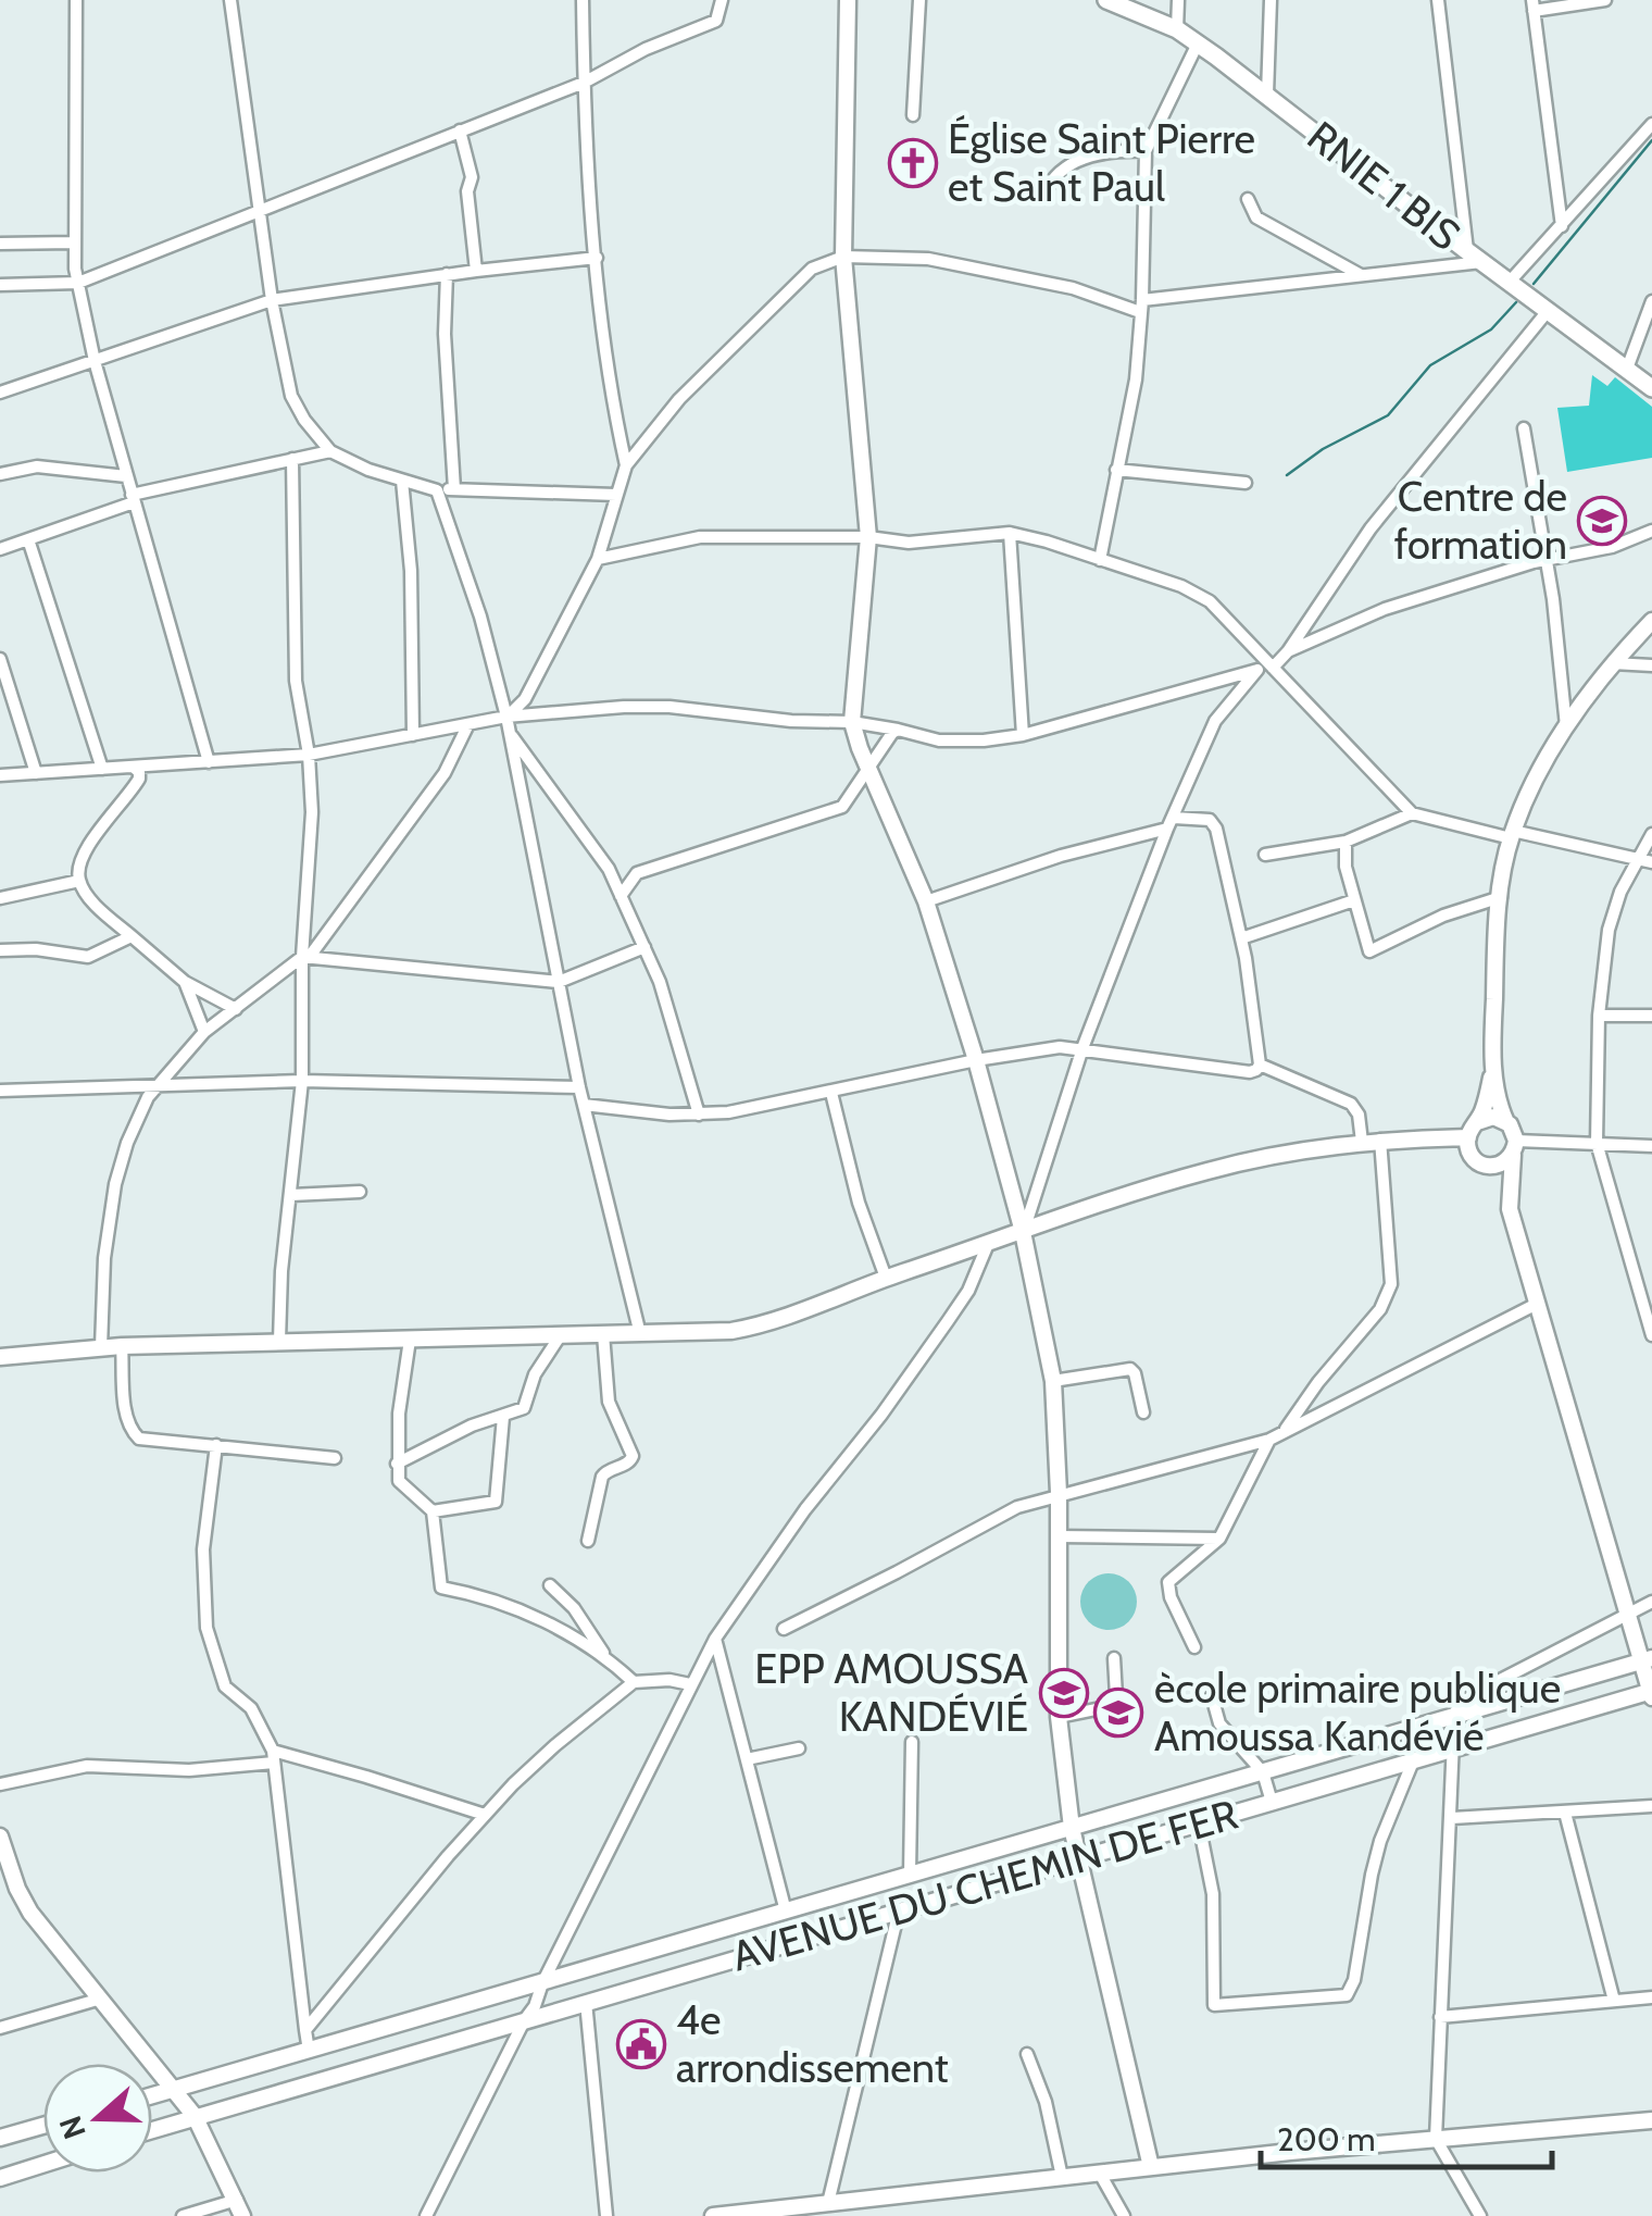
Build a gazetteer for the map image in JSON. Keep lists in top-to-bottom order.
{
  "streets": {
    "main road": ["RNIE 1 BIS"],
    "street": ["AVENUE DU CHEMIN DE FER"]
  },
  "places": {
    "church": ["Église Saint Pierre et Saint Paul"],
    "school or university": ["Centre de formation", "EPP AMOUSSA KANDÉVIÉ", "ècole primaire publique Amoussa Kandévié"],
    "public building": ["4e arrondissement"]
  },
  "scale_bar": "200 m",
  "north": "left"
}
